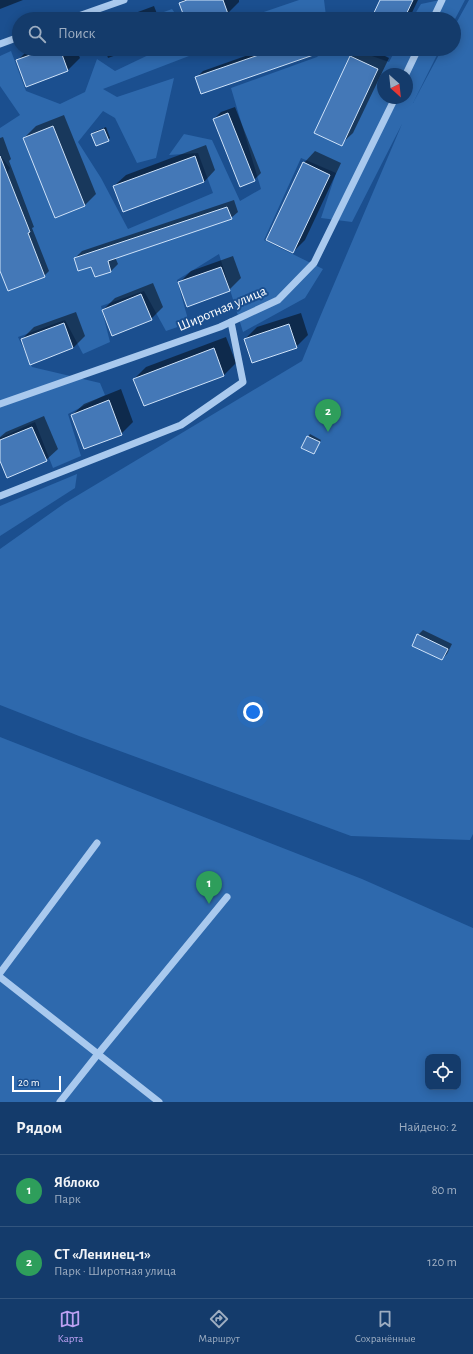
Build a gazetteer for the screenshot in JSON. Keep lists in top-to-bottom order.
{
  "streets": {
    "street": ["Широтная улица"]
  },
  "scale_bar": "20 m",
  "north": "bottom right",
  "page": {
    "search": "Поиск",
    "pins": ["2", "1"],
    "scale": "20 m",
    "heading": ["Рядом", "Найдено: 2"],
    "list": [
      {
        "mark": "1",
        "name": "Яблоко",
        "note": "Парк",
        "value": "80 m"
      },
      {
        "mark": "2",
        "name": "СТ «Ленинец-1»",
        "note": "Парк · Широтная улица",
        "value": "120 m"
      }
    ],
    "nav": ["Карта", "Маршрут", "Сохранённые"]
  }
}
